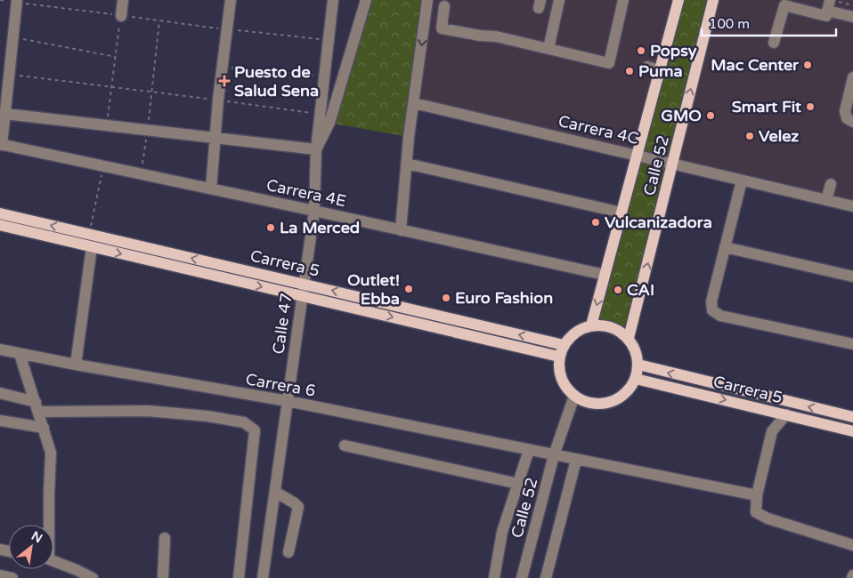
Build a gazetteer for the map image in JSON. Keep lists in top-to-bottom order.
{
  "streets": {
    "main road": ["Calle 52", "Carrera 5"],
    "street": [
      "Carrera 4C",
      "Carrera 4E",
      "Calle 47",
      "Carrera 6"
    ]
  },
  "crossings": [
    ["Carrera 4C", "Calle 52"],
    ["Calle 52", "Carrera 4E"],
    ["Calle 52", "Carrera 5"],
    ["Calle 52", "Carrera 6"],
    ["Carrera 4E", "Calle 47"],
    ["Carrera 5", "Calle 47"],
    ["Calle 47", "Carrera 6"]
  ],
  "places": {
    "other": [
      "Popsy",
      "Mac Center",
      "Puma",
      "Smart Fit",
      "GMO",
      "Velez",
      "Vulcanizadora",
      "La Merced",
      "Outlet! Ebba",
      "CAI",
      "Euro Fashion"
    ],
    "health": ["Puesto de Salud Sena"]
  },
  "scale_bar": "100 m",
  "north": "top right"
}
